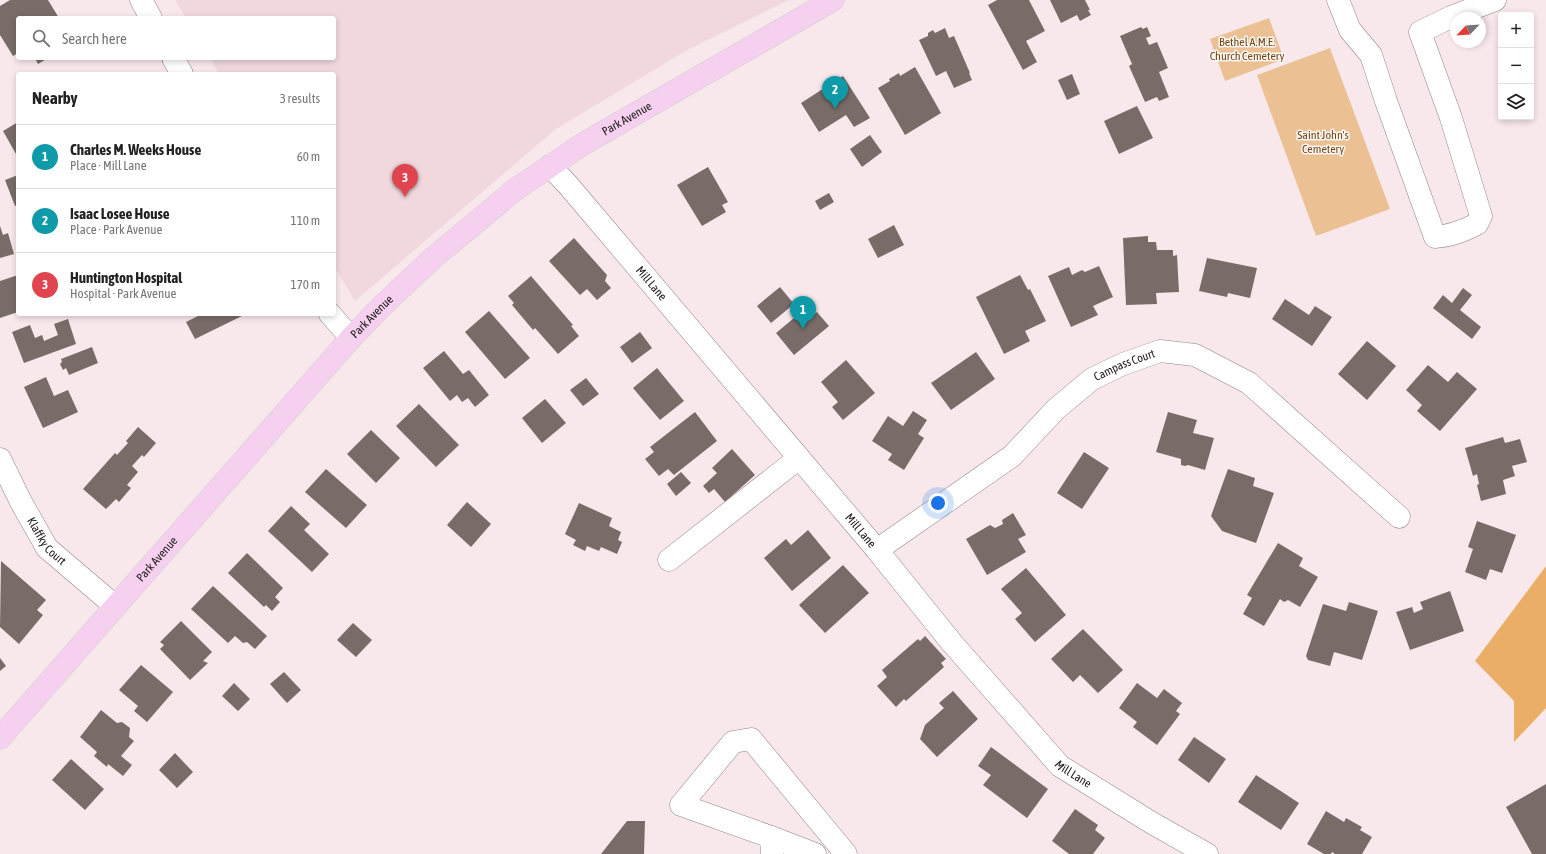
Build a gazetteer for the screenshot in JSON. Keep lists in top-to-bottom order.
{
  "streets": {
    "main road": ["Park Avenue"],
    "street": ["Mill Lane", "Campass Court", "Klaffky Court"]
  },
  "crossings": [
    ["Park Avenue", "Mill Lane"],
    ["Park Avenue", "Klaffky Court"],
    ["Mill Lane", "Campass Court"]
  ],
  "parks": ["Bethel A.M.E. Church Cemetery", "Saint John's Cemetery"],
  "north": "bottom left",
  "page": {
    "map_buttons": ["+", "−"],
    "search": "Search here",
    "heading": ["Nearby", "3 results"],
    "pins": ["2", "3", "1"],
    "list": [
      {
        "mark": "1",
        "name": "Charles M. Weeks House",
        "note": "Place · Mill Lane",
        "value": "60 m"
      },
      {
        "mark": "2",
        "name": "Isaac Losee House",
        "note": "Place · Park Avenue",
        "value": "110 m"
      },
      {
        "mark": "3",
        "name": "Huntington Hospital",
        "note": "Hospital · Park Avenue",
        "value": "170 m"
      }
    ]
  }
}
